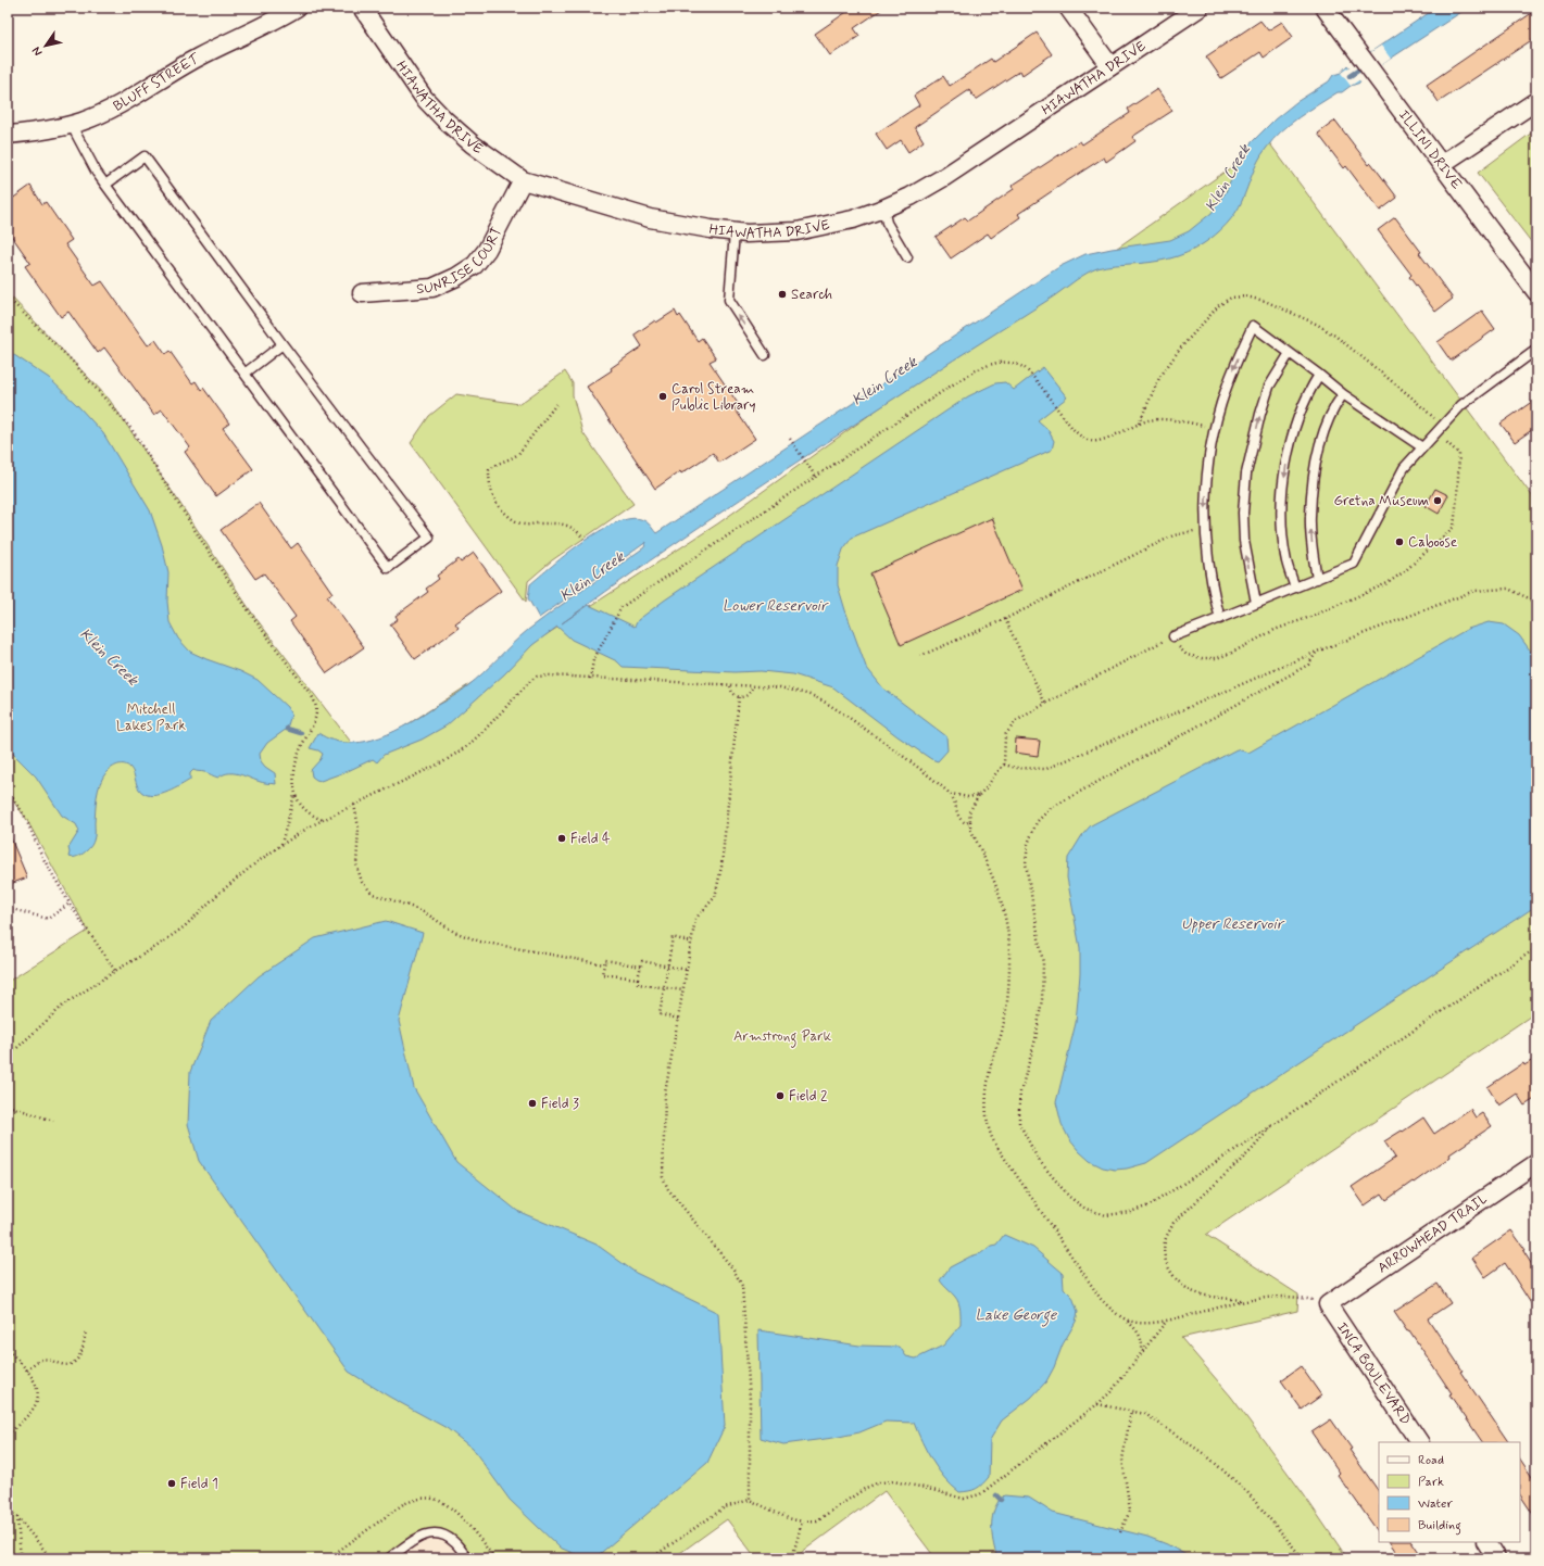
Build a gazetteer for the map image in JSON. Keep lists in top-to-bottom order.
{
  "streets": {
    "street": [
      "HIAWATHA DRIVE",
      "BLUFF STREET",
      "ILLINI DRIVE",
      "SUNRISE COURT",
      "ARROWHEAD TRAIL",
      "INCA BOULEVARD"
    ]
  },
  "crossings": [
    ["HIAWATHA DRIVE", "SUNRISE COURT"],
    ["ARROWHEAD TRAIL", "INCA BOULEVARD"]
  ],
  "water": [
    "Klein Creek",
    "Lower Reservoir",
    "Upper Reservoir",
    "Lake George"
  ],
  "parks": ["Mitchell Lakes Park", "Armstrong Park"],
  "places": [
    "Search",
    "Carol Stream Public Library",
    "Gretna Museum",
    "Caboose",
    "Field 4",
    "Field 2",
    "Field 3",
    "Field 1"
  ],
  "legend": [
    "Road",
    "Park",
    "Water",
    "Building"
  ],
  "north": "bottom left"
}
